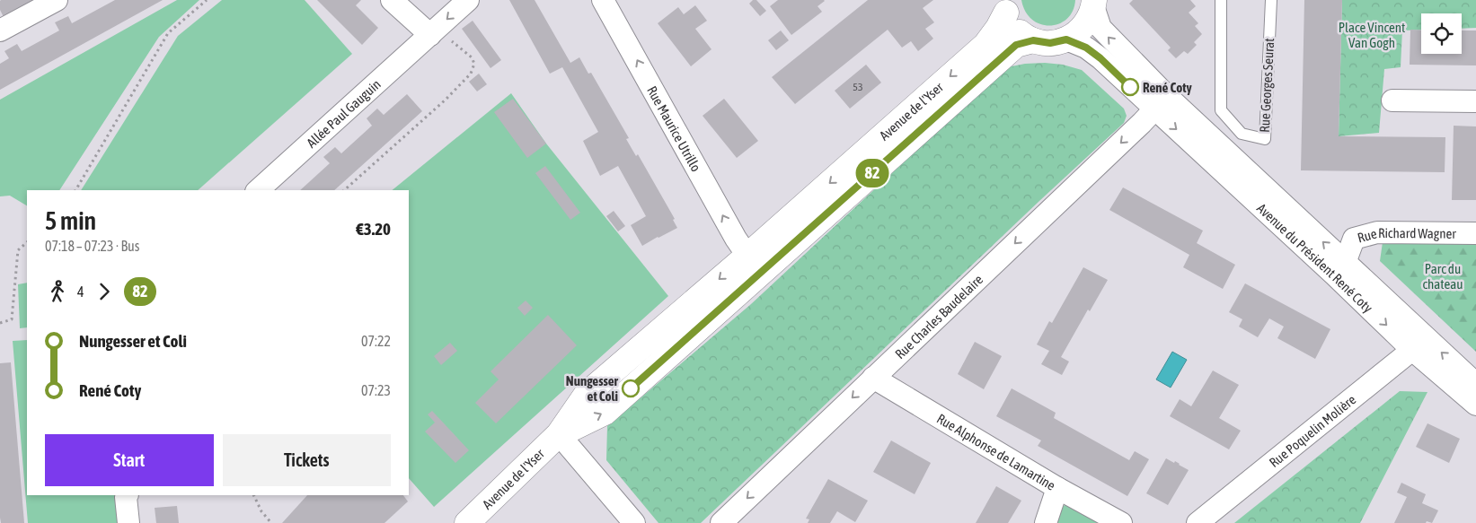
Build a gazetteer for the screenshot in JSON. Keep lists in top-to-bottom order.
{
  "streets": {
    "main road": ["Avenue de l'Yser"],
    "street": [
      "Allée Paul Gauguin",
      "Rue Maurice Utrillo",
      "Rue Richard Wagner",
      "Avenue du Président René Coty",
      "Rue Charles Baudelaire",
      "Rue Poquelin Molière",
      "Rue Alphonse de Lamartine"
    ],
    "lane": ["Rue Georges Seurat"]
  },
  "crossings": [
    ["Avenue de l'Yser", "Rue Maurice Utrillo"],
    ["Rue Richard Wagner", "Avenue du Président René Coty"],
    ["Avenue du Président René Coty", "Rue Charles Baudelaire"],
    ["Avenue du Président René Coty", "Rue Poquelin Molière"],
    ["Rue Charles Baudelaire", "Rue Alphonse de Lamartine"]
  ],
  "one_way": ["Rue Maurice Utrillo", "Rue Charles Baudelaire"],
  "parks": ["Place Vincent Van Gogh", "Parc du chateau"],
  "places": ["René Coty", "Nungesser et Coli"],
  "lines": ["bus line 82"],
  "house_numbers": ["53"],
  "page": {
    "on_map": "82",
    "heading": ["5 min", "07:18 – 07:23 · Bus", "€3.20"],
    "legs": ["4", "82"],
    "list": [
      {
        "name": "Nungesser et Coli",
        "value": "07:22"
      },
      {
        "name": "René Coty",
        "value": "07:23"
      }
    ],
    "buttons": ["Start", "Tickets"]
  }
}
